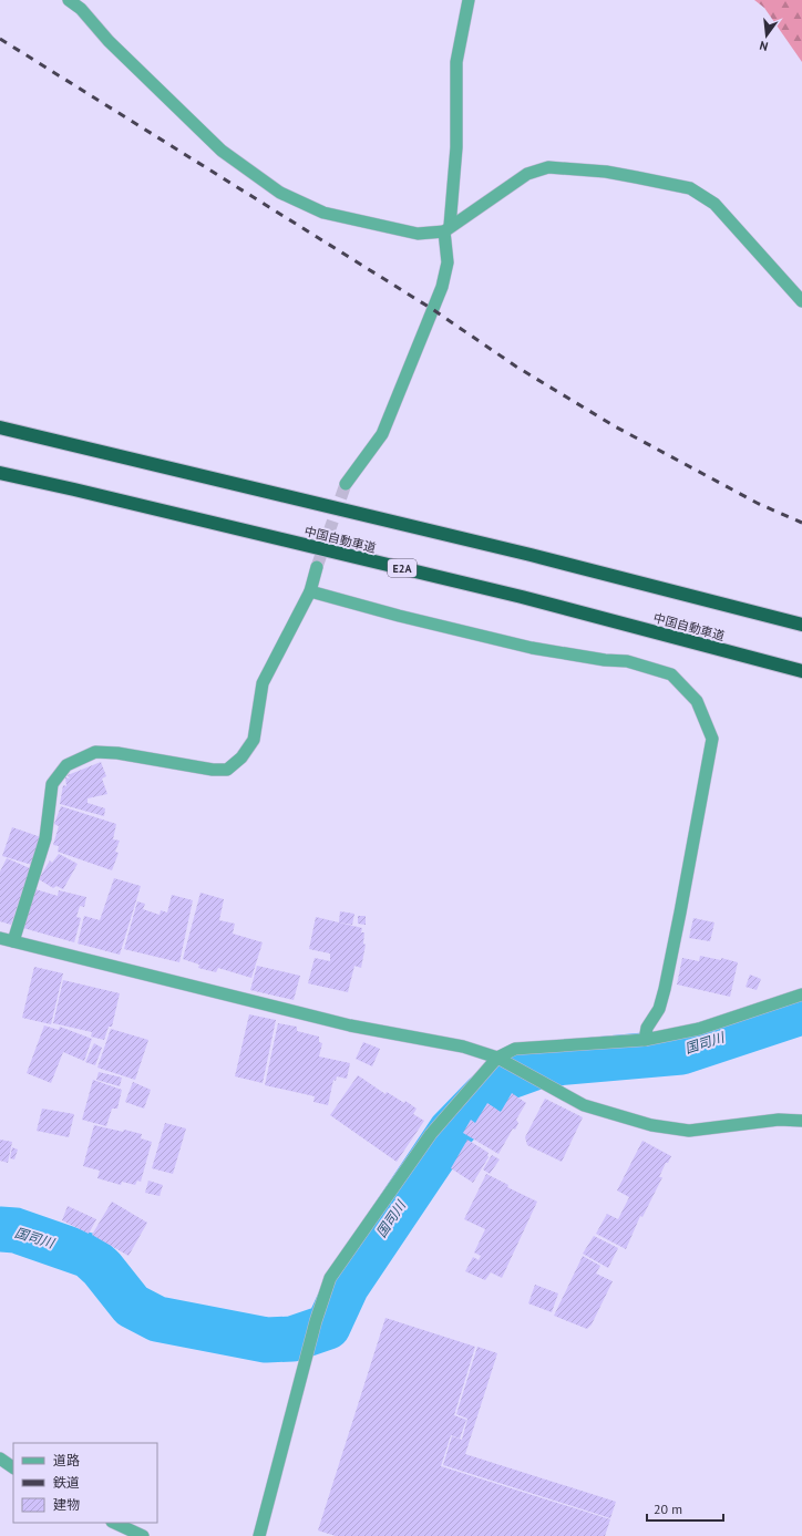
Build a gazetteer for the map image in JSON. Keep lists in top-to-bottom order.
{
  "streets": {
    "highway": ["中国自動車道", "E2A"]
  },
  "water": ["国司川"],
  "legend": ["道路", "鉄道", "建物"],
  "scale_bar": "20 m",
  "north": "bottom"
}
